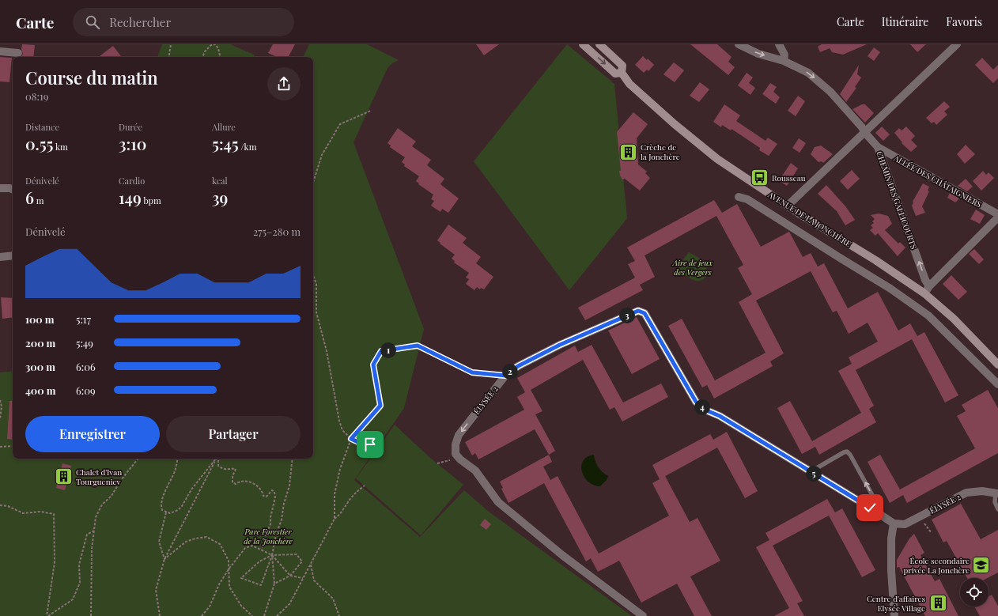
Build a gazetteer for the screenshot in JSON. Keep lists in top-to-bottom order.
{
  "streets": {
    "street": [
      "ALLÉE DES CHÂTAIGNIERS",
      "CHEMIN DES GALLICOURTS",
      "AVENUE DE LA JONCHÈRE",
      "ÉLYSÉE 2"
    ]
  },
  "crossings": [
    ["ALLÉE DES CHÂTAIGNIERS", "CHEMIN DES GALLICOURTS"]
  ],
  "parks": ["Aire de jeux des Vergers", "Parc Forestier de la Jonchère"],
  "places": {
    "building": ["Crèche de la Jonchère", "Chalet d'Ivan Tourgueniev", "Centre d'affaires Elysée Village"],
    "bus stop": ["Rousseau"],
    "school or university": ["École secondaire privée La Jonchère"]
  },
  "page": {
    "header": "Carte",
    "search": "Rechercher",
    "nav": ["Carte", "Itinéraire", "Favoris"],
    "heading": ["Course du matin", "08:19"],
    "stats": [
      ["Distance", "0.55 km"],
      ["Durée", "3:10"],
      ["Allure", "5:45 /km"],
      ["Dénivelé", "6 m"],
      ["Cardio", "149 bpm"],
      ["kcal", "39"]
    ],
    "chart": ["Dénivelé", "275–280 m"],
    "list": [
      {
        "name": "100 m",
        "note": "5:17"
      },
      {
        "name": "200 m",
        "note": "5:49"
      },
      {
        "name": "300 m",
        "note": "6:06"
      },
      {
        "name": "400 m",
        "note": "6:09"
      }
    ],
    "pins": [
      "3",
      "1",
      "2",
      "4",
      "5"
    ],
    "buttons": ["Enregistrer", "Partager"]
  }
}
